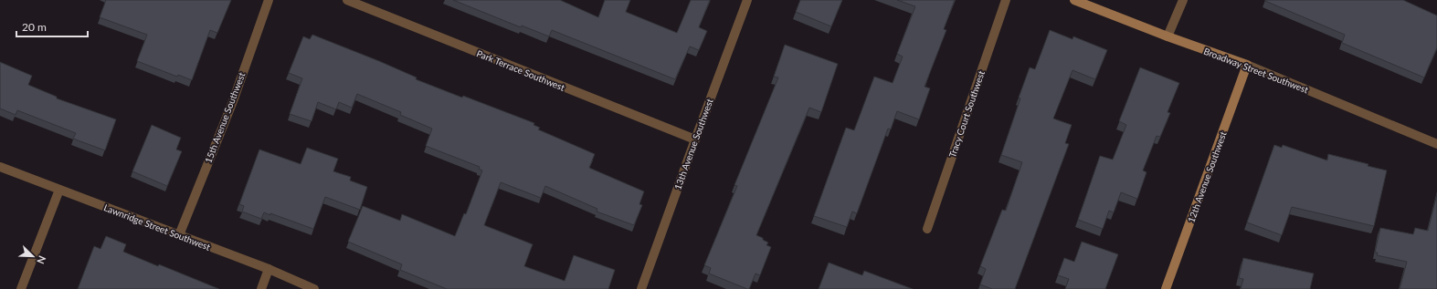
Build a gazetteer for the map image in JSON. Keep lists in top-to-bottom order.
{
  "streets": {
    "street": [
      "Park Terrace Southwest",
      "Broadway Street Southwest",
      "Tracy Court Southwest",
      "15th Avenue Southwest",
      "13th Avenue Southwest",
      "12th Avenue Southwest",
      "Lawnridge Street Southwest"
    ]
  },
  "crossings": [
    ["Park Terrace Southwest", "13th Avenue Southwest"],
    ["Broadway Street Southwest", "12th Avenue Southwest"],
    ["15th Avenue Southwest", "Lawnridge Street Southwest"]
  ],
  "scale_bar": "20 m",
  "north": "bottom right"
}
